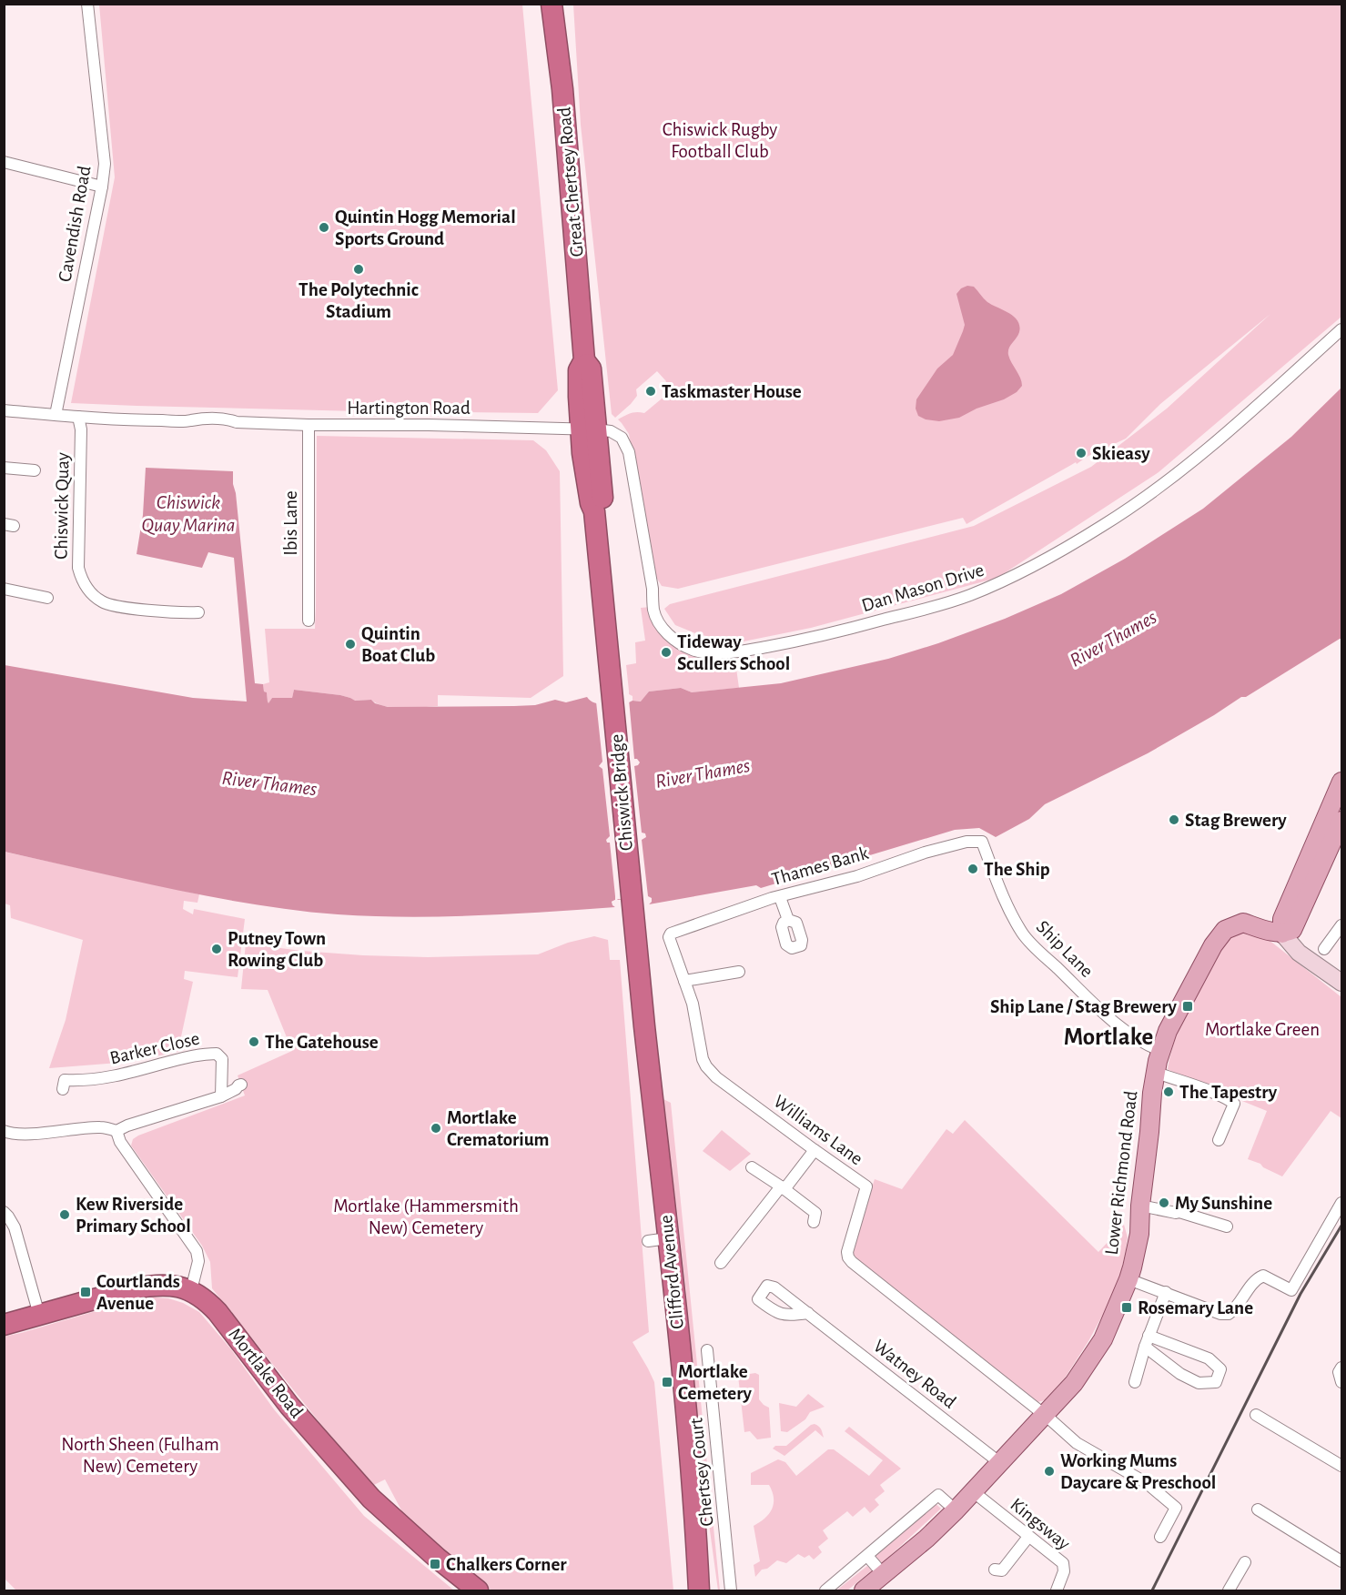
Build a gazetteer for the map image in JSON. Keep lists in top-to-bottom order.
{
  "streets": {
    "highway": [
      "Great Chertsey Road",
      "Chiswick Bridge",
      "Clifford Avenue",
      "Mortlake Road"
    ],
    "main road": ["Lower Richmond Road"],
    "street": [
      "Cavendish Road",
      "Hartington Road",
      "Chiswick Quay",
      "Ibis Lane",
      "Dan Mason Drive",
      "Thames Bank",
      "Ship Lane",
      "Barker Close",
      "Williams Lane",
      "Watney Road",
      "Chertsey Court",
      "Kingsway"
    ]
  },
  "crossings": [
    ["Great Chertsey Road", "Hartington Road"],
    ["Great Chertsey Road", "Dan Mason Drive"],
    ["Great Chertsey Road", "Chiswick Bridge"],
    ["Cavendish Road", "Hartington Road"],
    ["Hartington Road", "Chiswick Quay"],
    ["Hartington Road", "Ibis Lane"],
    ["Hartington Road", "Dan Mason Drive"],
    ["Chiswick Bridge", "Clifford Avenue"],
    ["Thames Bank", "Ship Lane"],
    ["Thames Bank", "Williams Lane"],
    ["Ship Lane", "Lower Richmond Road"],
    ["Williams Lane", "Lower Richmond Road"],
    ["Lower Richmond Road", "Watney Road"],
    ["Lower Richmond Road", "Kingsway"]
  ],
  "districts": ["Mortlake"],
  "water": ["Chiswick Quay Marina", "River Thames"],
  "parks": [
    "Chiswick Rugby Football Club",
    "Mortlake Green",
    "Mortlake (Hammersmith New) Cemetery",
    "North Sheen (Fulham New) Cemetery"
  ],
  "places": {
    "other": [
      "Quintin Hogg Memorial Sports Ground",
      "The Polytechnic Stadium",
      "Taskmaster House",
      "Skieasy",
      "Quintin Boat Club",
      "Tideway Scullers School",
      "Stag Brewery",
      "The Ship",
      "Putney Town Rowing Club",
      "The Gatehouse",
      "The Tapestry",
      "Mortlake Crematorium",
      "My Sunshine",
      "Kew Riverside Primary School",
      "Working Mums Daycare & Preschool"
    ],
    "transit": [
      "Ship Lane / Stag Brewery",
      "Courtlands Avenue",
      "Rosemary Lane",
      "Mortlake Cemetery",
      "Chalkers Corner"
    ]
  }
}
